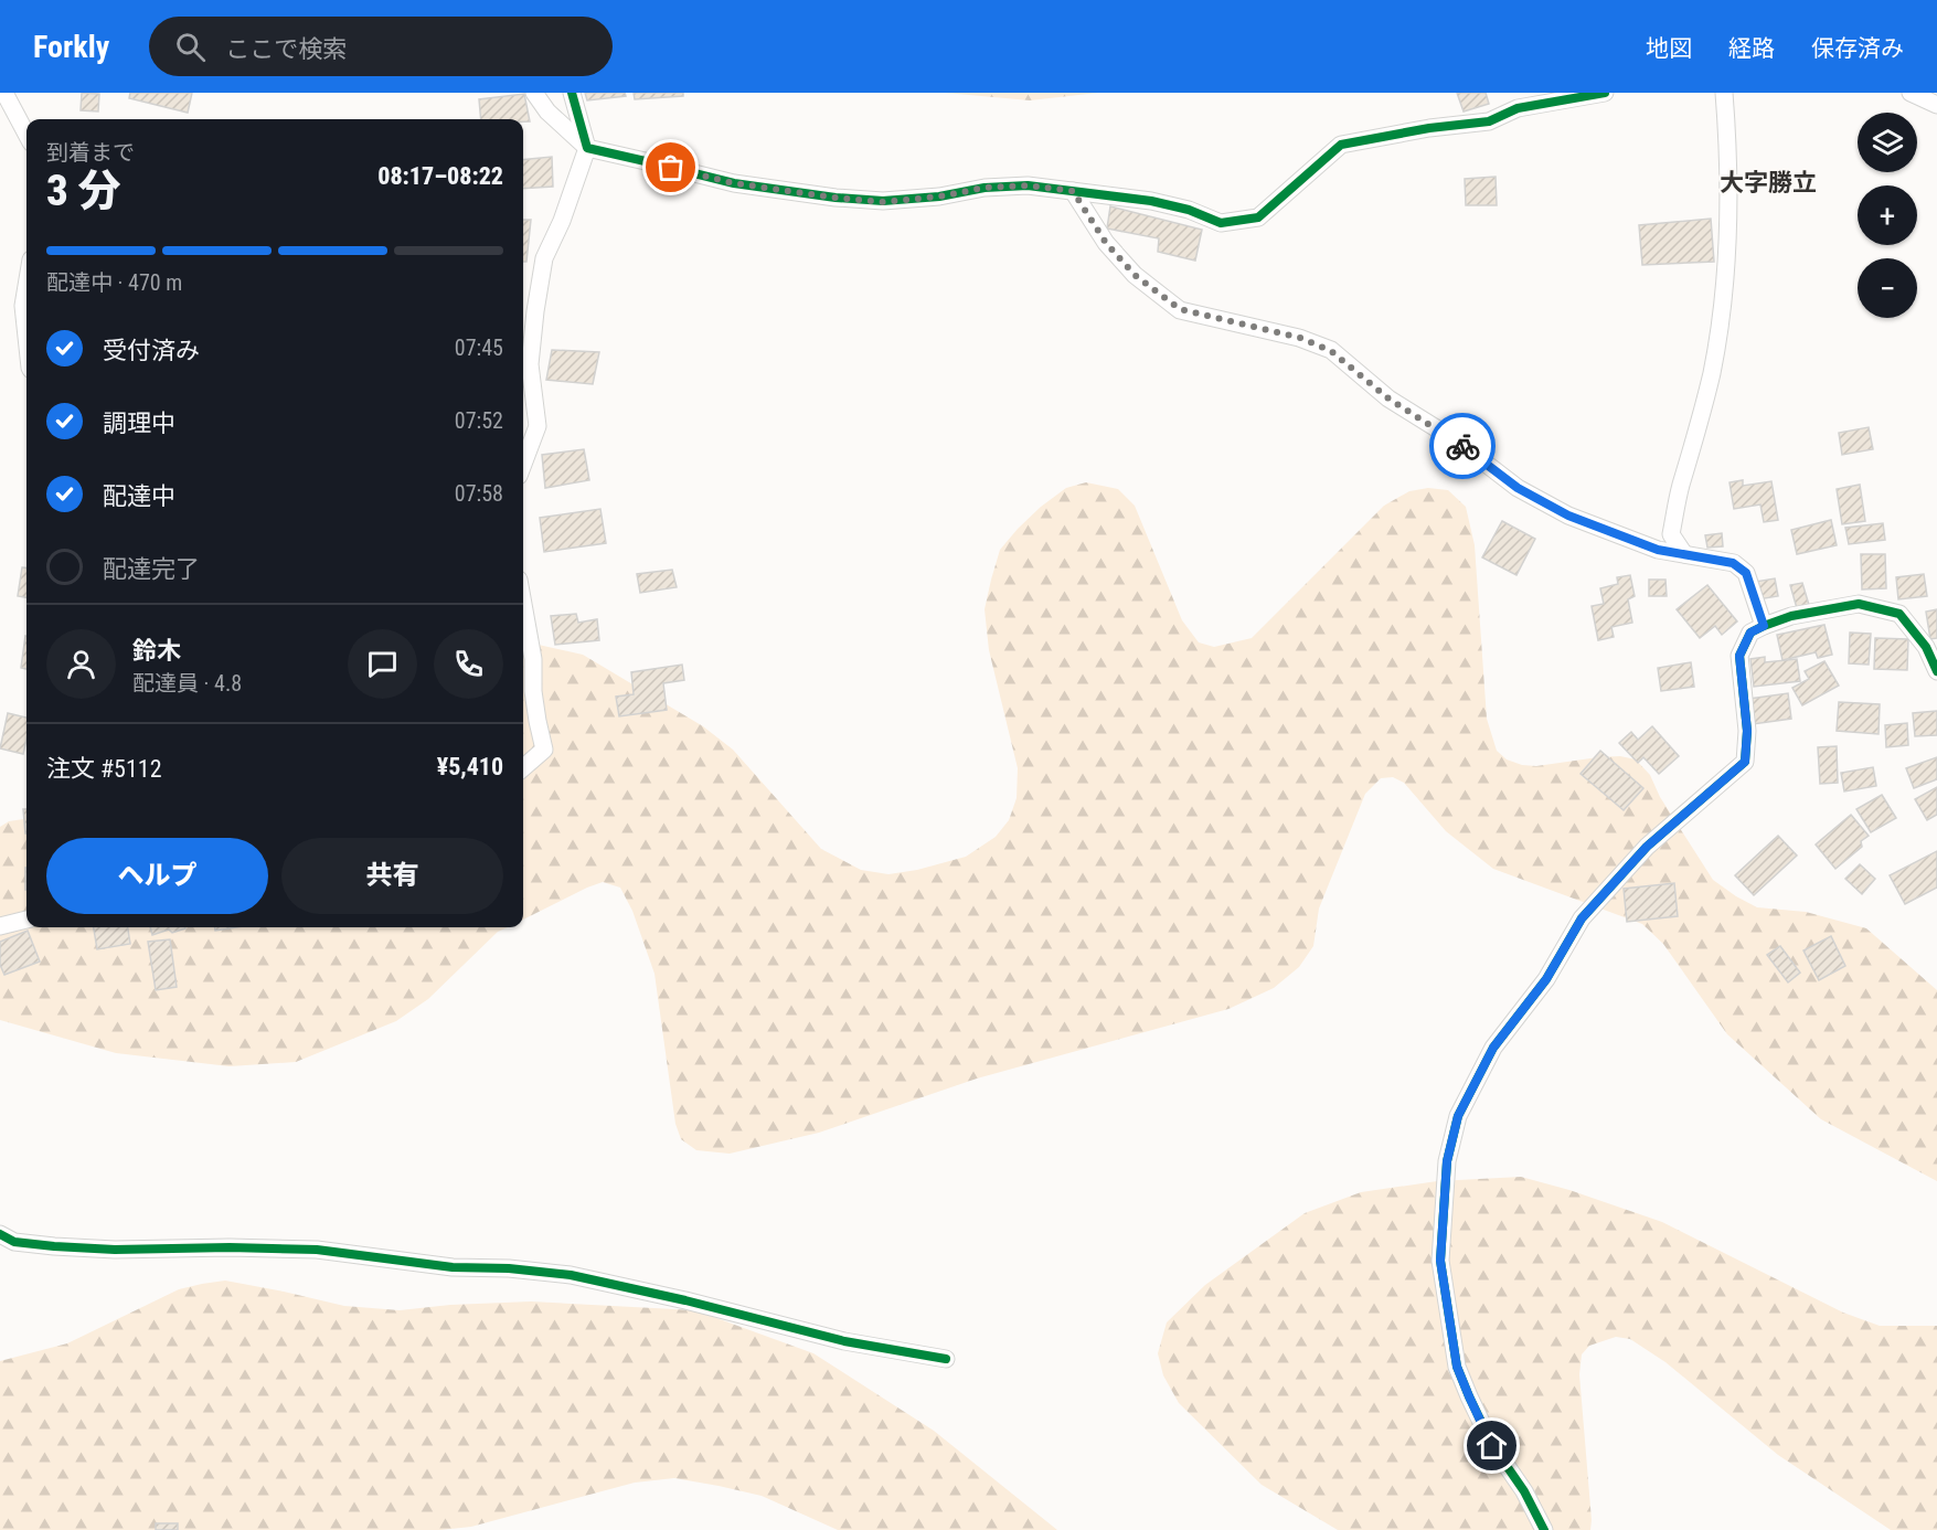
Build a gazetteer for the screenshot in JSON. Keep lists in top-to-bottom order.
{
  "districts": ["大字勝立"],
  "page": {
    "header": "Forkly",
    "search": "ここで検索",
    "nav": ["地図", "経路", "保存済み"],
    "map_buttons": ["+", "−"],
    "heading": ["3 分", "到着まで", "08:17–08:22"],
    "panel": [
      "鈴木",
      "配達員 · 4.8",
      "注文 #5112",
      "¥5,410"
    ],
    "bar": "配達中 · 470 m",
    "list": [
      ["受付済み", "07:45"],
      ["調理中", "07:52"],
      ["配達中", "07:58"],
      "配達完了"
    ],
    "buttons": ["ヘルプ", "共有"]
  }
}
